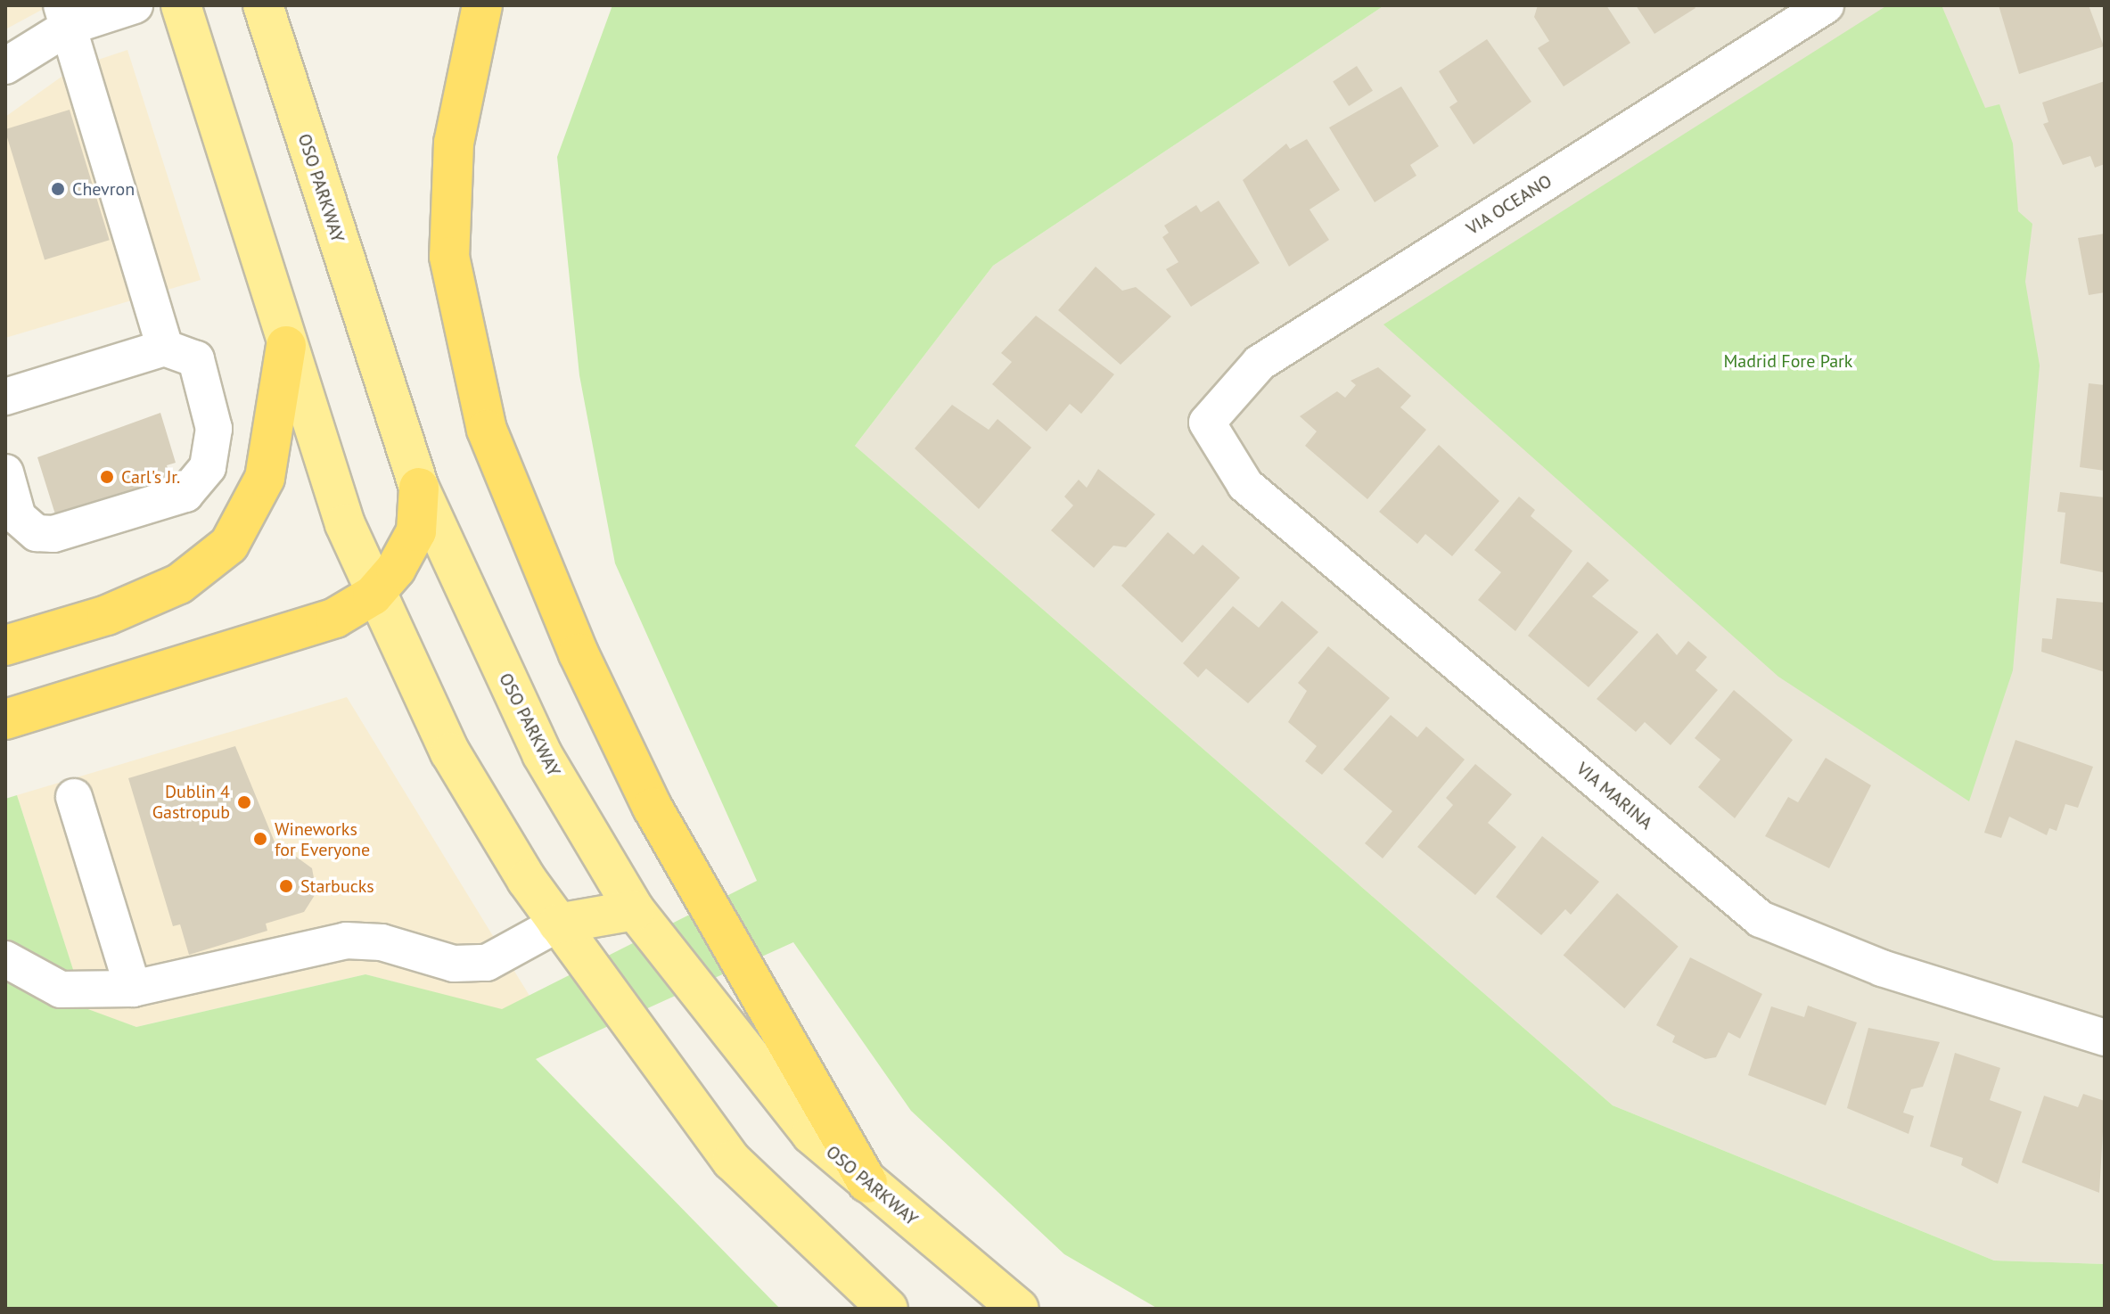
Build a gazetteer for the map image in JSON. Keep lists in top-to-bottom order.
{
  "streets": {
    "main road": ["OSO PARKWAY"],
    "street": ["VIA OCEANO", "VIA MARINA"]
  },
  "crossings": [
    ["VIA OCEANO", "VIA MARINA"]
  ],
  "parks": ["Madrid Fore Park"],
  "places": [
    "Chevron",
    "Carl's Jr.",
    "Dublin 4 Gastropub",
    "Wineworks for Everyone",
    "Starbucks"
  ]
}
